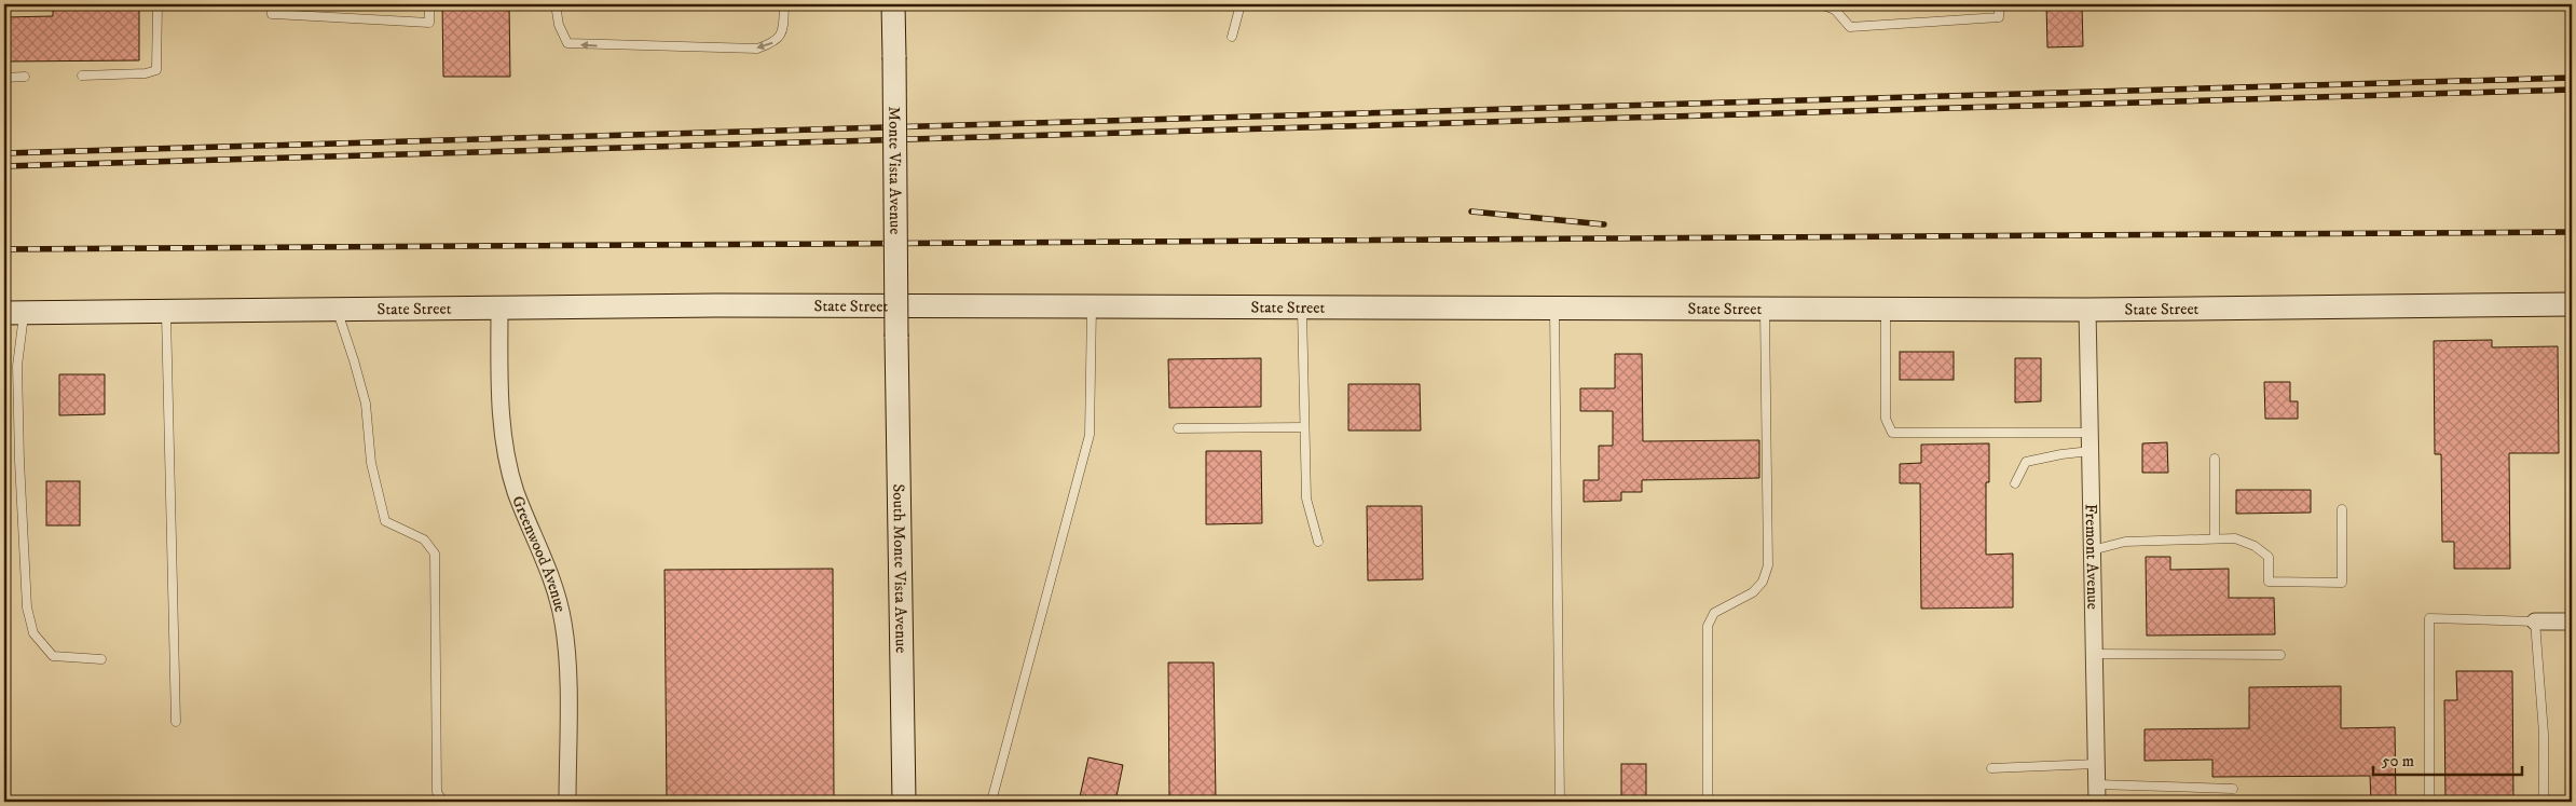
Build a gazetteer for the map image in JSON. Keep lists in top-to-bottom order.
{
  "streets": {
    "street": [
      "Monte Vista Avenue",
      "State Street",
      "Greenwood Avenue",
      "Fremont Avenue",
      "South Monte Vista Avenue"
    ]
  },
  "crossings": [
    ["Monte Vista Avenue", "South Monte Vista Avenue"],
    ["State Street", "Greenwood Avenue"],
    ["State Street", "Fremont Avenue"]
  ],
  "scale_bar": "50 m"
}
